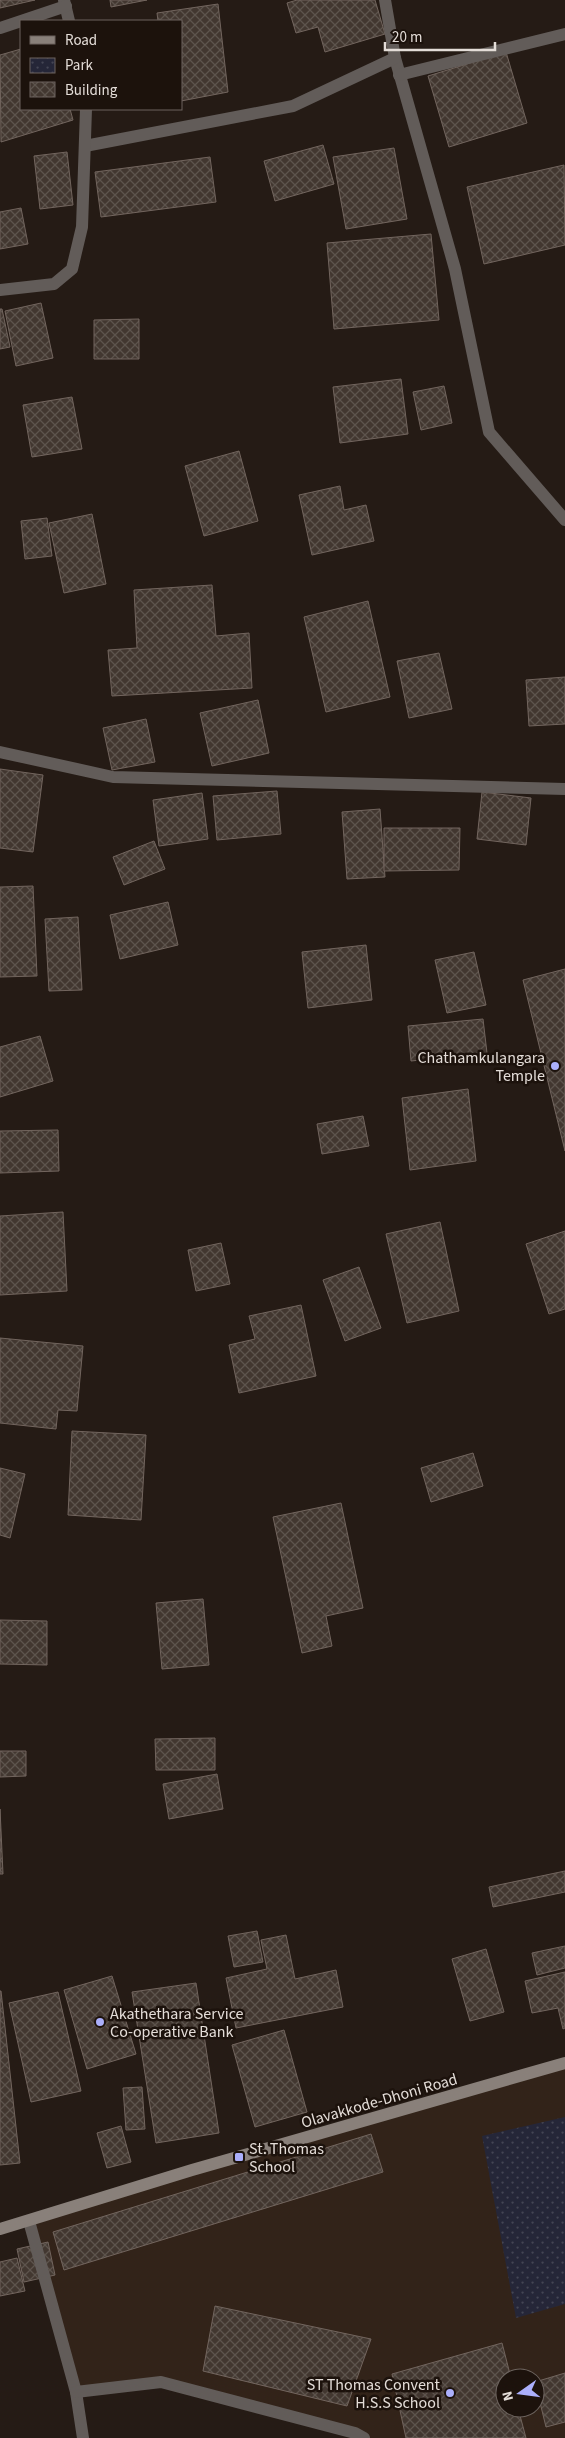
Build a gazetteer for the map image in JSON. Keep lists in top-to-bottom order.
{
  "streets": {
    "main road": ["Olavakkode-Dhoni Road"]
  },
  "places": {
    "other": ["Chathamkulangara Temple", "Akathethara Service Co-operative Bank", "ST Thomas Convent H.S.S School"],
    "transit": ["St. Thomas School"]
  },
  "legend": ["Road", "Park", "Building"],
  "scale_bar": "20 m",
  "north": "left"
}
